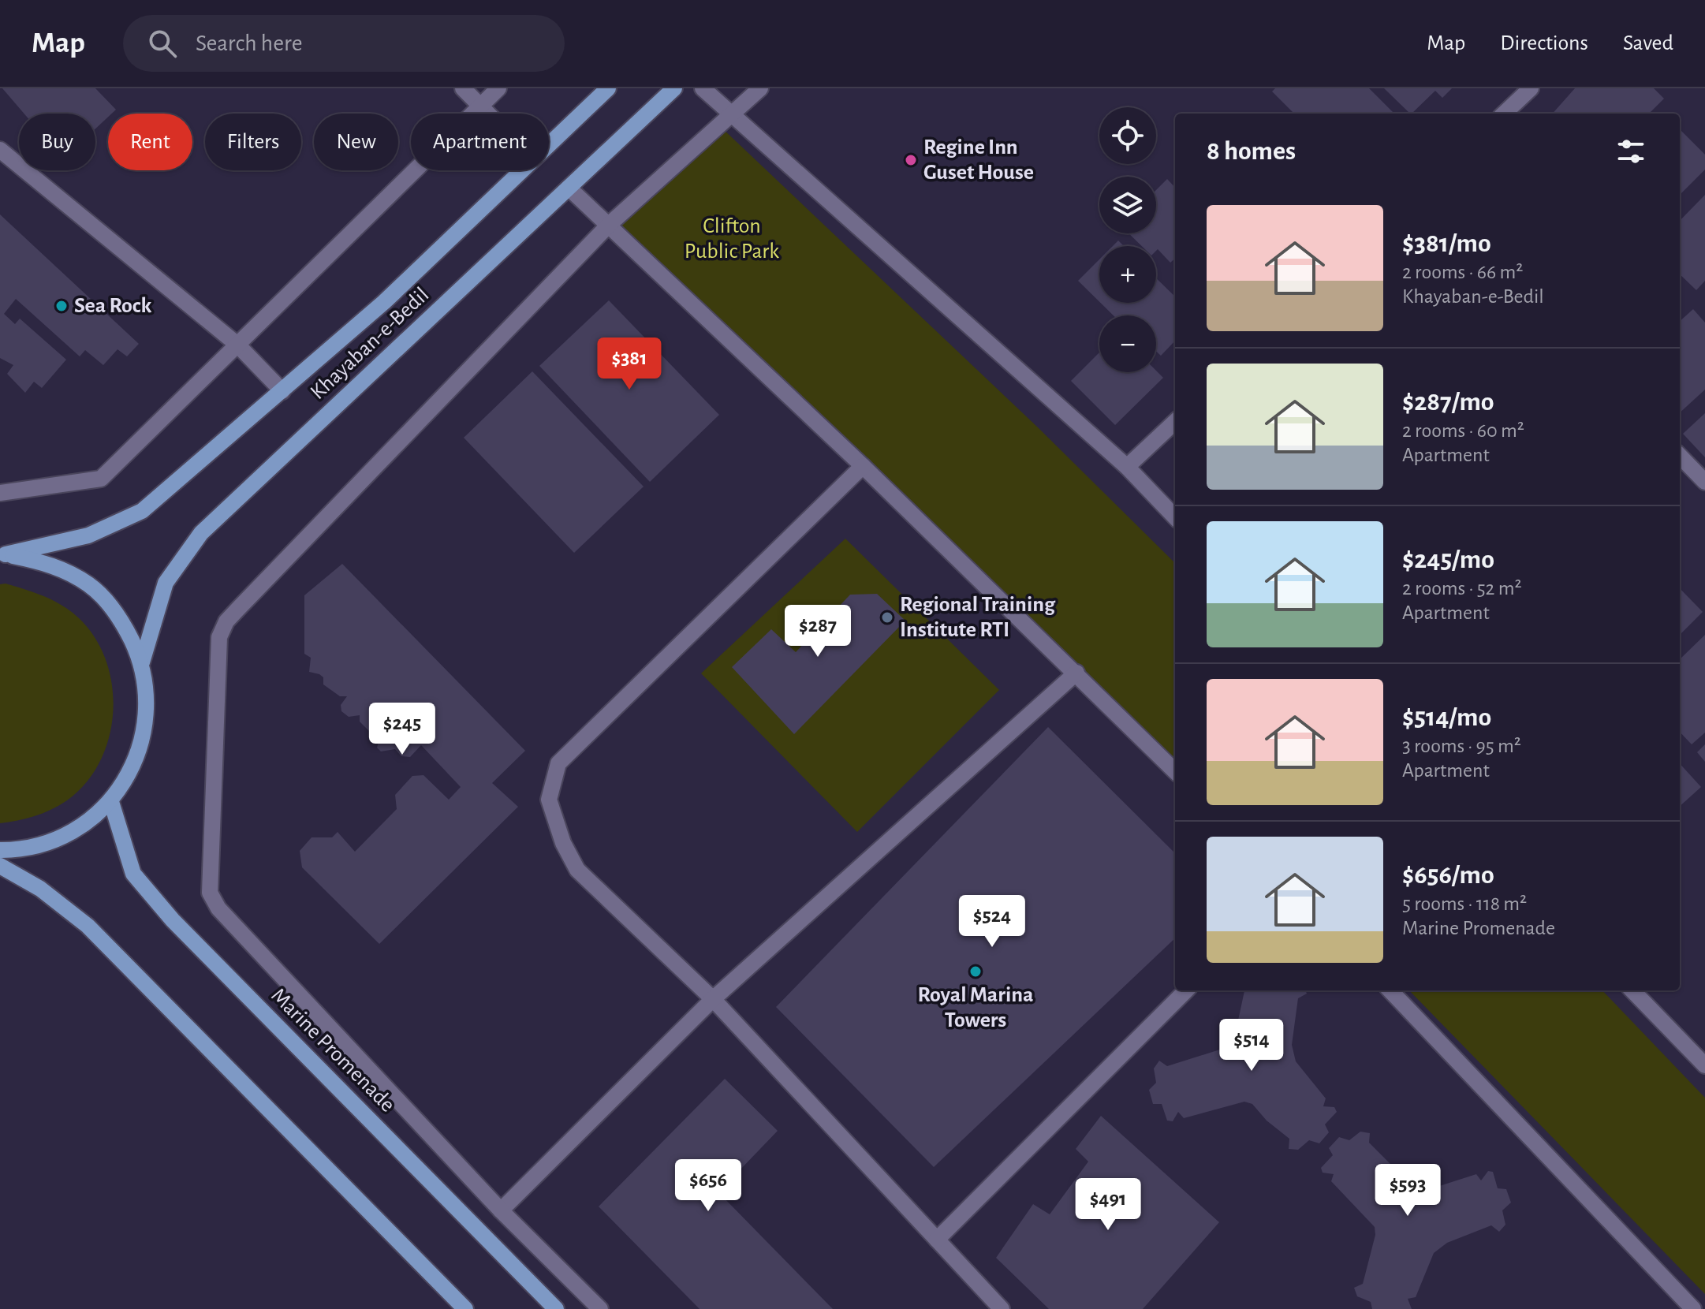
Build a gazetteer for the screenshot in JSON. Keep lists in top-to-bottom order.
{
  "streets": {
    "main road": ["Khayaban-e-Bedil", "Marine Promenade"]
  },
  "parks": ["Clifton Public Park"],
  "places": [
    "Regine Inn Guset House",
    "Sea Rock",
    "Regional Training Institute RTI",
    "Royal Marina Towers"
  ],
  "page": {
    "header": "Map",
    "search": "Search here",
    "nav": ["Map", "Directions", "Saved"],
    "map_buttons": ["+", "−"],
    "chip": [
      "Buy",
      "Rent",
      "Filters",
      "New",
      "Apartment"
    ],
    "heading": "8 homes",
    "list": [
      {
        "name": "$381/mo",
        "note": "2 rooms · 66 m² · Khayaban-e-Bedil"
      },
      {
        "name": "$287/mo",
        "note": "2 rooms · 60 m² · Apartment"
      },
      {
        "name": "$245/mo",
        "note": "2 rooms · 52 m² · Apartment"
      },
      {
        "name": "$514/mo",
        "note": "3 rooms · 95 m² · Apartment"
      },
      {
        "name": "$656/mo",
        "note": "5 rooms · 118 m² · Marine Promenade"
      }
    ],
    "price": [
      "$381",
      "$287",
      "$245",
      "$524",
      "$514",
      "$656",
      "$593",
      "$491"
    ]
  }
}
